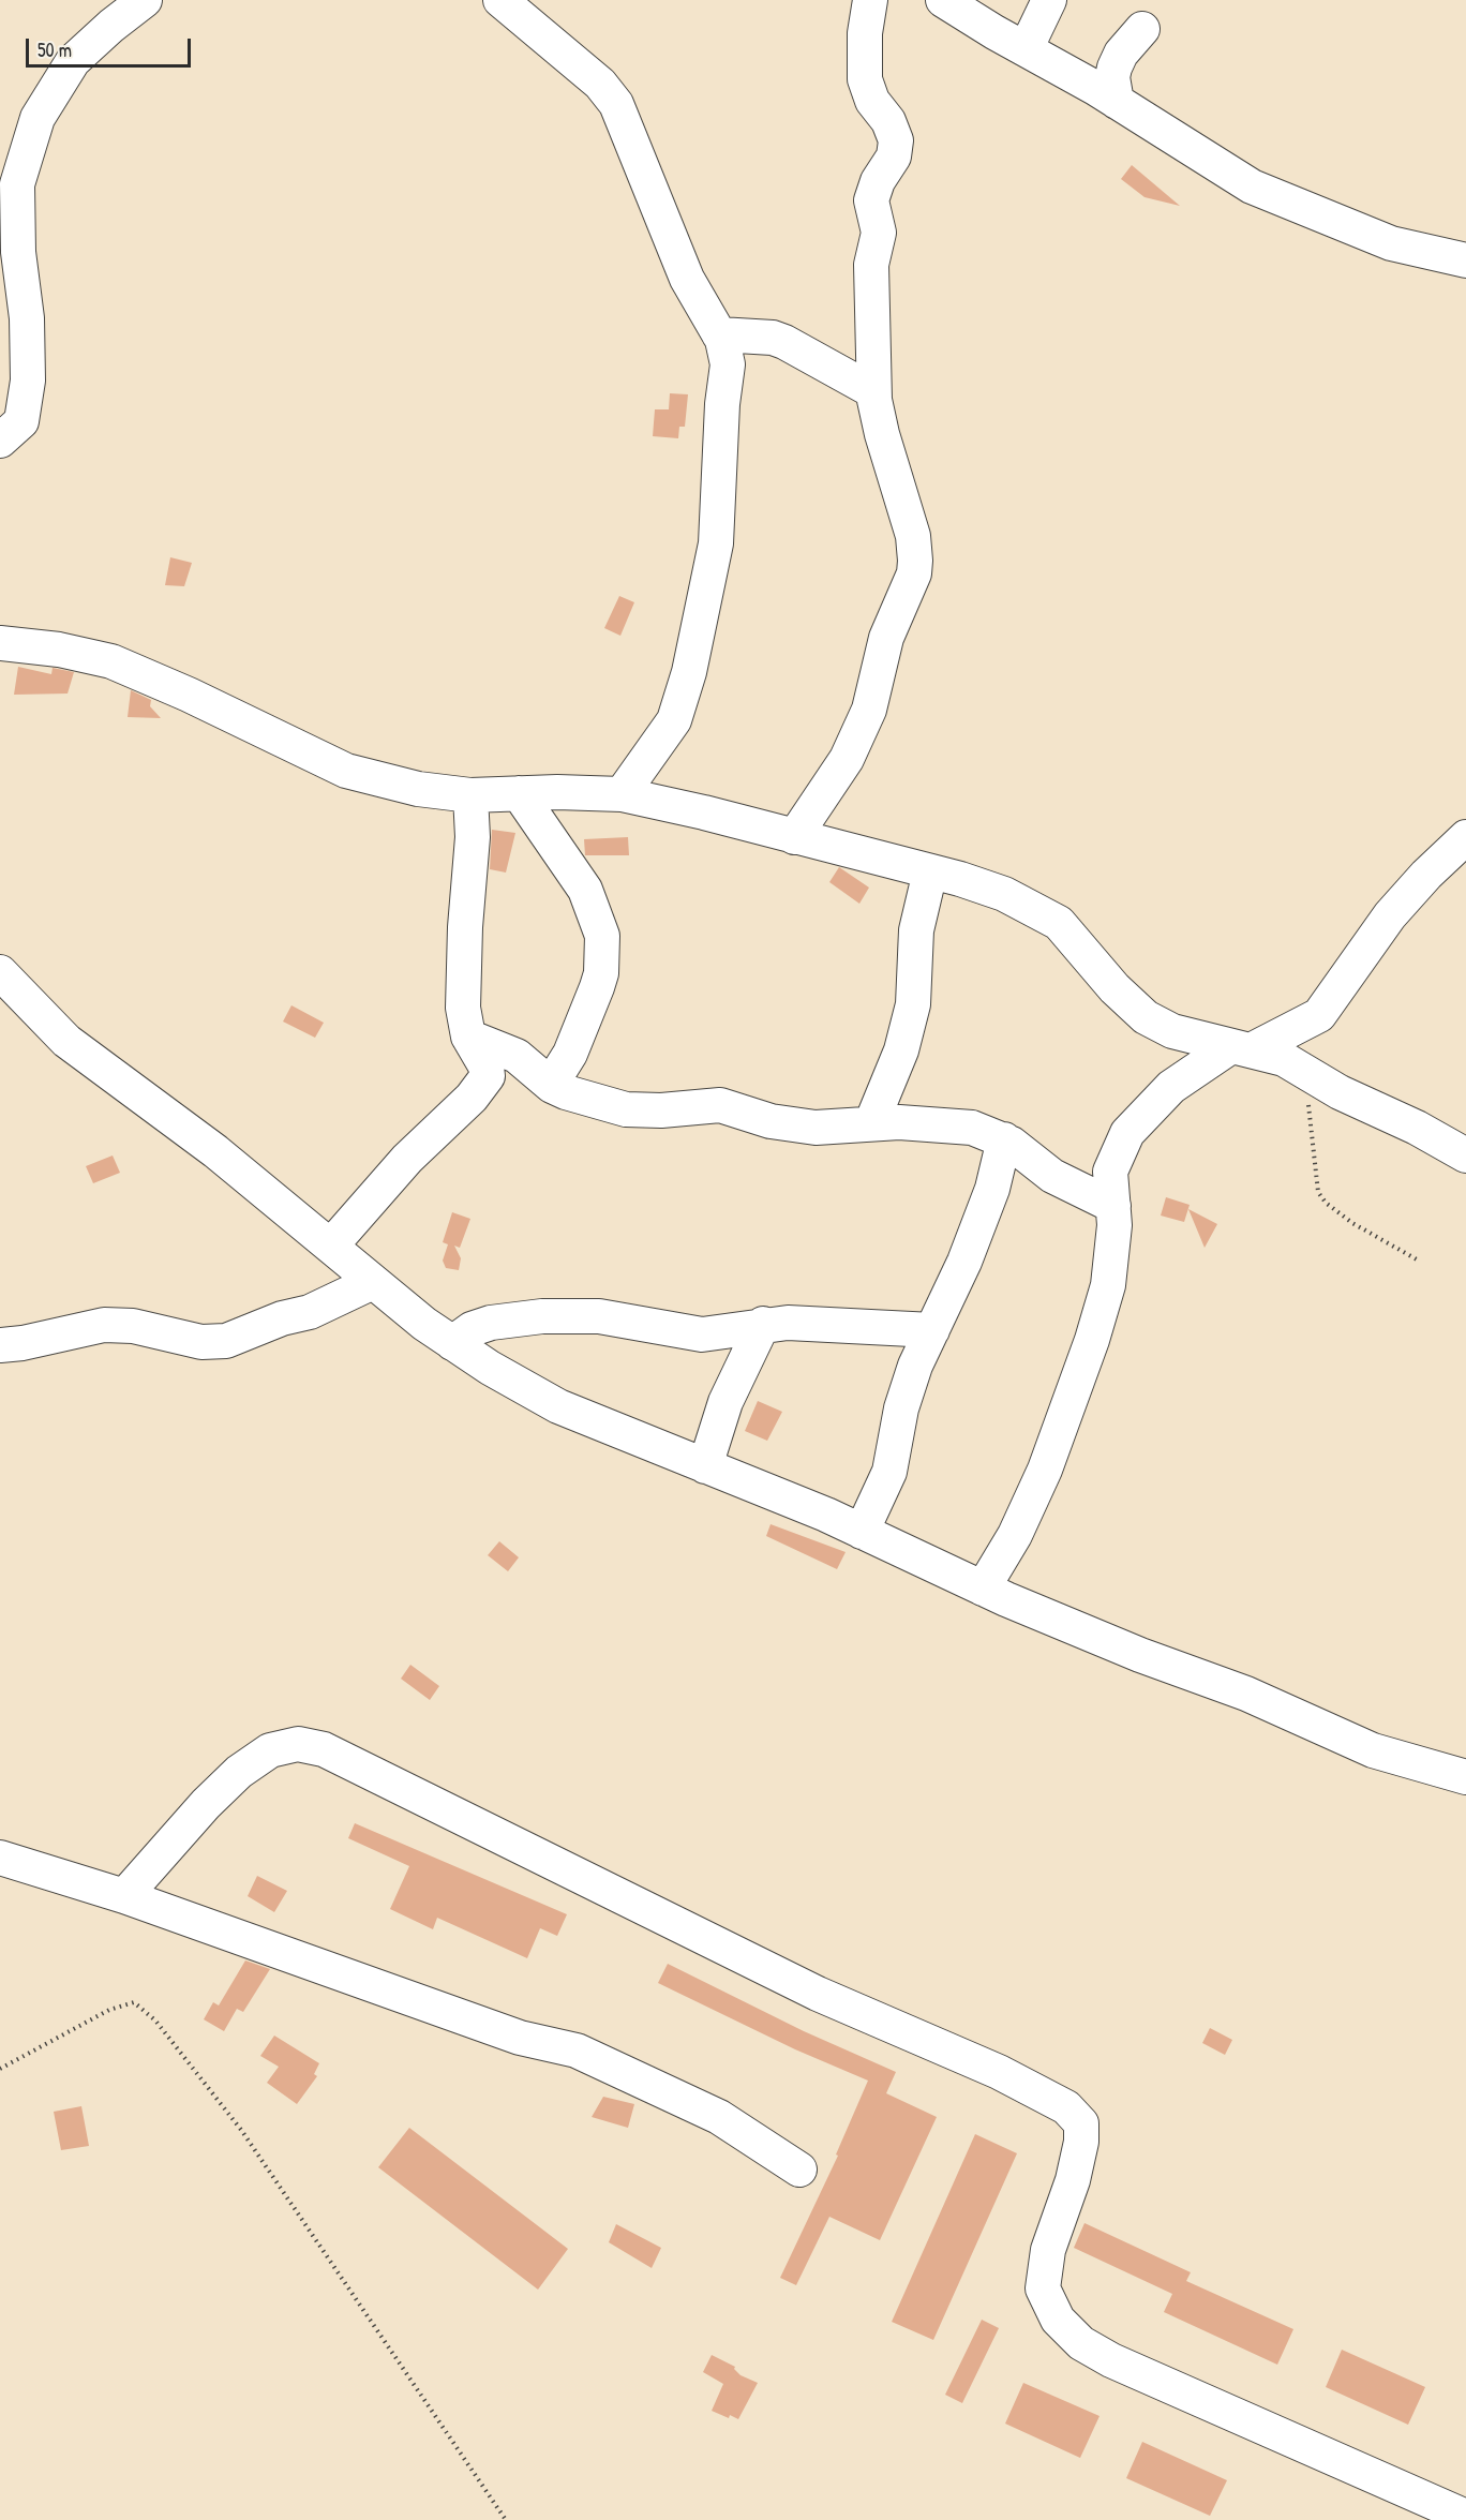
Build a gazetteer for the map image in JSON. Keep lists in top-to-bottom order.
{
  "scale_bar": "50 m"
}
